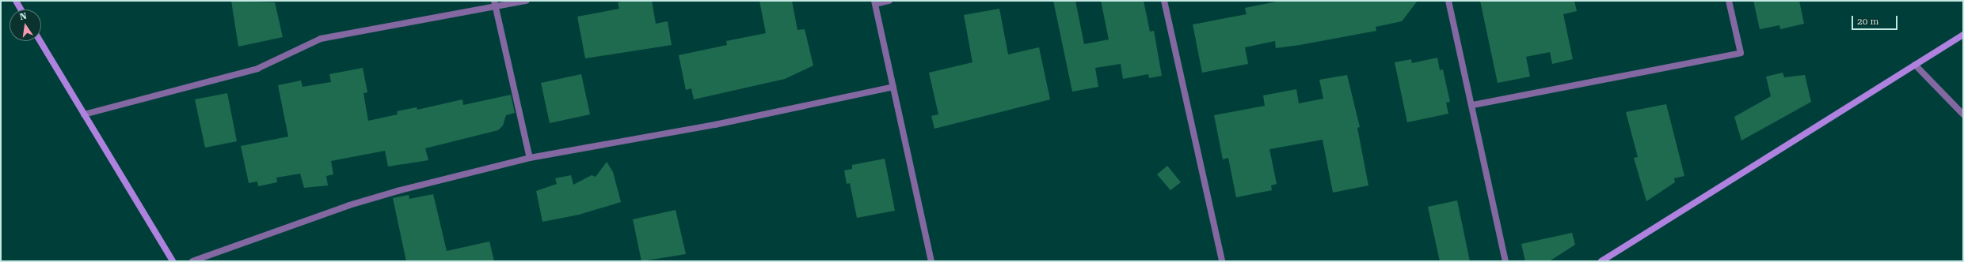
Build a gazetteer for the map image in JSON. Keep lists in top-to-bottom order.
{
  "scale_bar": "20 m",
  "north": "top"
}
